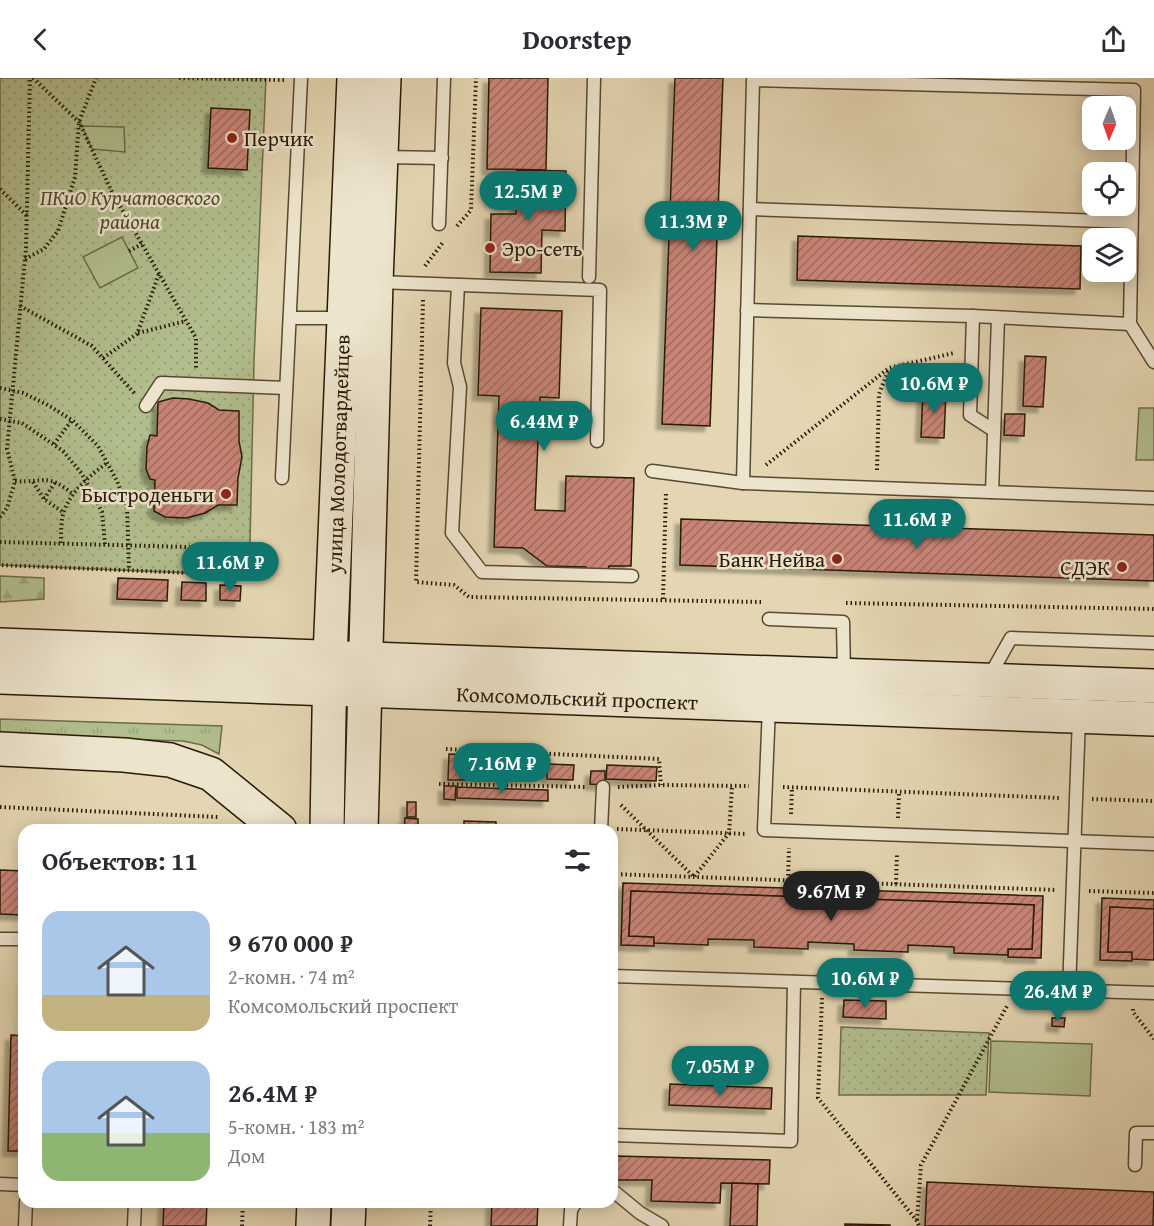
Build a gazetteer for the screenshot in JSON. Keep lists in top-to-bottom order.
{
  "streets": {
    "main road": ["улица Молодогвардейцев", "Комсомольский проспект"]
  },
  "crossings": [
    ["улица Молодогвардейцев", "Комсомольский проспект"]
  ],
  "parks": ["ПКиО Курчатовского района"],
  "places": [
    "Перчик",
    "Эро-сеть",
    "Быстроденьги",
    "Банк Нейва",
    "СДЭК"
  ],
  "north": "bottom",
  "page": {
    "header": "Doorstep",
    "price": [
      "12.5M ₽",
      "11.3M ₽",
      "10.6M ₽",
      "6.44M ₽",
      "11.6M ₽",
      "11.6M ₽",
      "7.16M ₽",
      "9.67M ₽",
      "10.6M ₽",
      "26.4M ₽",
      "7.05M ₽"
    ],
    "heading": "Объектов: 11",
    "list": [
      {
        "name": "9 670 000 ₽",
        "note": "2-комн. · 74 m² · Комсомольский проспект"
      },
      {
        "name": "26.4M ₽",
        "note": "5-комн. · 183 m² · Дом"
      }
    ]
  }
}
